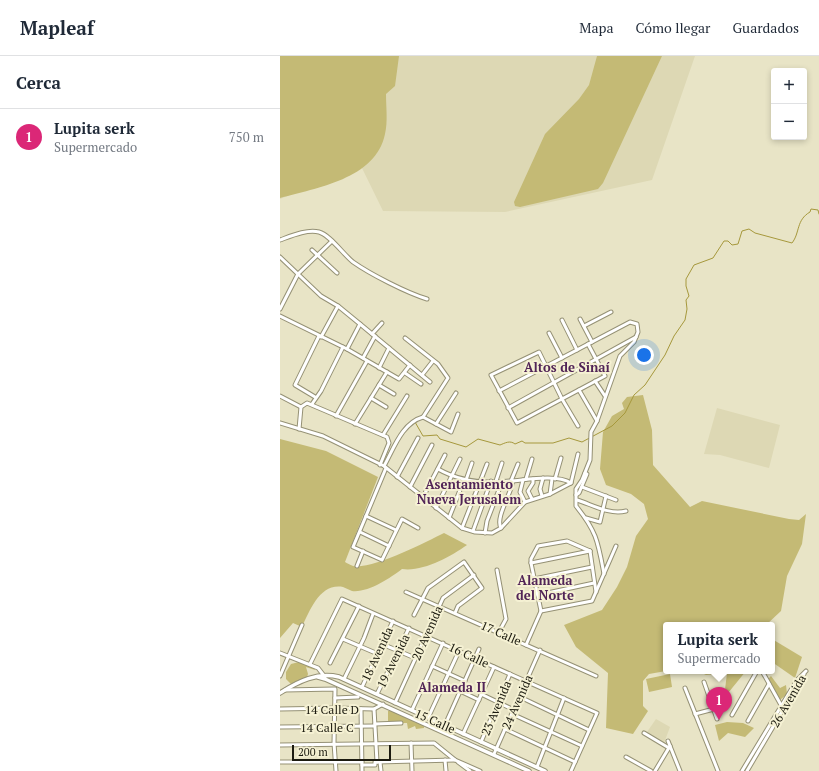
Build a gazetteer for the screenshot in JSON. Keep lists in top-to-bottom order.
{
  "streets": {
    "street": [
      "20 Avenida",
      "17 Calle",
      "18 Avenida",
      "16 Calle",
      "19 Avenida",
      "26 Avenida",
      "24 Avenida",
      "23 Avenida",
      "14 Calle D",
      "15 Calle",
      "14 Calle C"
    ]
  },
  "crossings": [
    ["20 Avenida", "17 Calle"],
    ["20 Avenida", "16 Calle"],
    ["20 Avenida", "15 Calle"],
    ["17 Calle", "24 Avenida"],
    ["18 Avenida", "16 Calle"],
    ["18 Avenida", "15 Calle"],
    ["16 Calle", "19 Avenida"],
    ["16 Calle", "24 Avenida"],
    ["16 Calle", "23 Avenida"],
    ["16 Calle", "15 Calle"],
    ["19 Avenida", "15 Calle"],
    ["24 Avenida", "15 Calle"],
    ["23 Avenida", "15 Calle"],
    ["14 Calle D", "15 Calle"]
  ],
  "districts": [
    "Altos de Sinaí",
    "Asentamiento Nueva Jerusalem",
    "Alameda del Norte",
    "Alameda II"
  ],
  "scale_bar": "200 m",
  "page": {
    "header": "Mapleaf",
    "nav": ["Mapa", "Cómo llegar", "Guardados"],
    "heading": "Cerca",
    "map_buttons": ["+", "−"],
    "list": [
      {
        "mark": "1",
        "name": "Lupita serk",
        "note": "Supermercado",
        "value": "750 m"
      }
    ],
    "popup": ["Lupita serk", "Supermercado"],
    "pins": "1",
    "scale": "200 m"
  }
}
